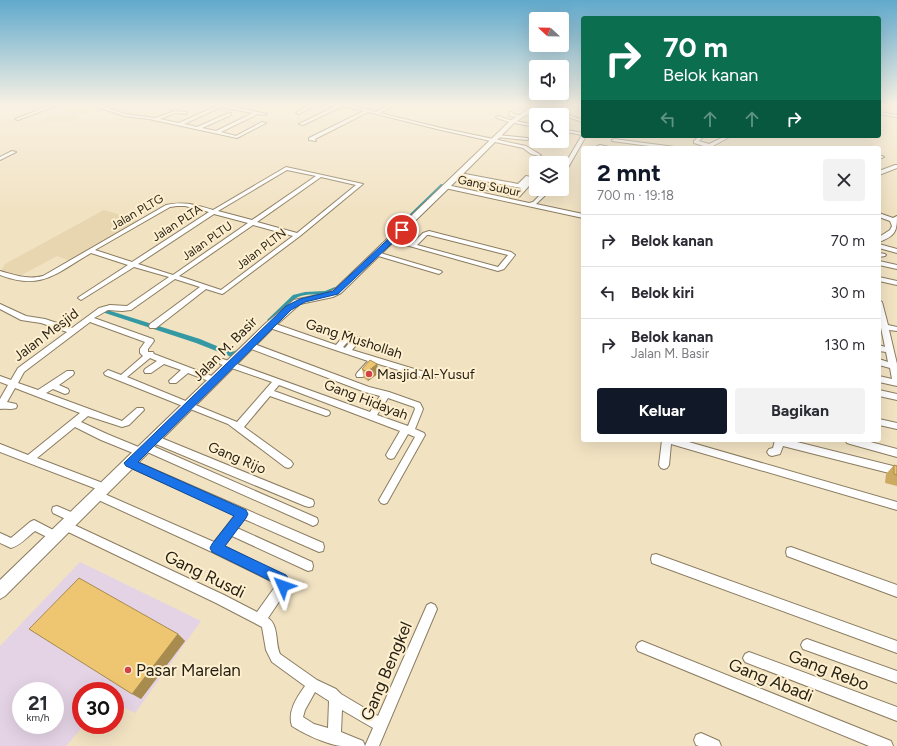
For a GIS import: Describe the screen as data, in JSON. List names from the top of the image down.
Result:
{
  "streets": {
    "main road": ["Jalan M. Basir"],
    "street": [
      "Gang Subur",
      "Jalan PLTG",
      "Jalan PLTA",
      "Jalan PLTU",
      "Jalan PLTN",
      "Jalan Mesjid",
      "Gang Mushollah",
      "Gang Hidayah",
      "Gang Rijo",
      "Gang Rusdi",
      "Gang Rebo",
      "Gang Bengkel",
      "Gang Abadi"
    ]
  },
  "crossings": [
    ["Gang Subur", "Jalan M. Basir"],
    ["Jalan PLTG", "Jalan PLTA"],
    ["Jalan PLTG", "Jalan PLTU"],
    ["Jalan PLTG", "Jalan PLTN"],
    ["Jalan PLTA", "Jalan PLTN"],
    ["Jalan PLTU", "Jalan PLTN"],
    ["Jalan PLTU", "Jalan Mesjid"],
    ["Gang Mushollah", "Jalan M. Basir"],
    ["Jalan M. Basir", "Gang Hidayah"],
    ["Jalan M. Basir", "Gang Rijo"],
    ["Jalan M. Basir", "Gang Rusdi"],
    ["Gang Rusdi", "Gang Bengkel"]
  ],
  "places": ["Masjid Al-Yusuf", "Pasar Marelan"],
  "north": "left",
  "page": {
    "turn": ["70 m", "Belok kanan"],
    "heading": ["2 mnt", "700 m · 19:18"],
    "list": [
      {
        "name": "Belok kanan",
        "value": "70 m"
      },
      {
        "name": "Belok kiri",
        "value": "30 m"
      },
      {
        "name": "Belok kanan",
        "note": "Jalan M. Basir",
        "value": "130 m"
      }
    ],
    "buttons": ["Keluar", "Bagikan"],
    "speed": "21 km/h",
    "limit": "30"
  }
}
